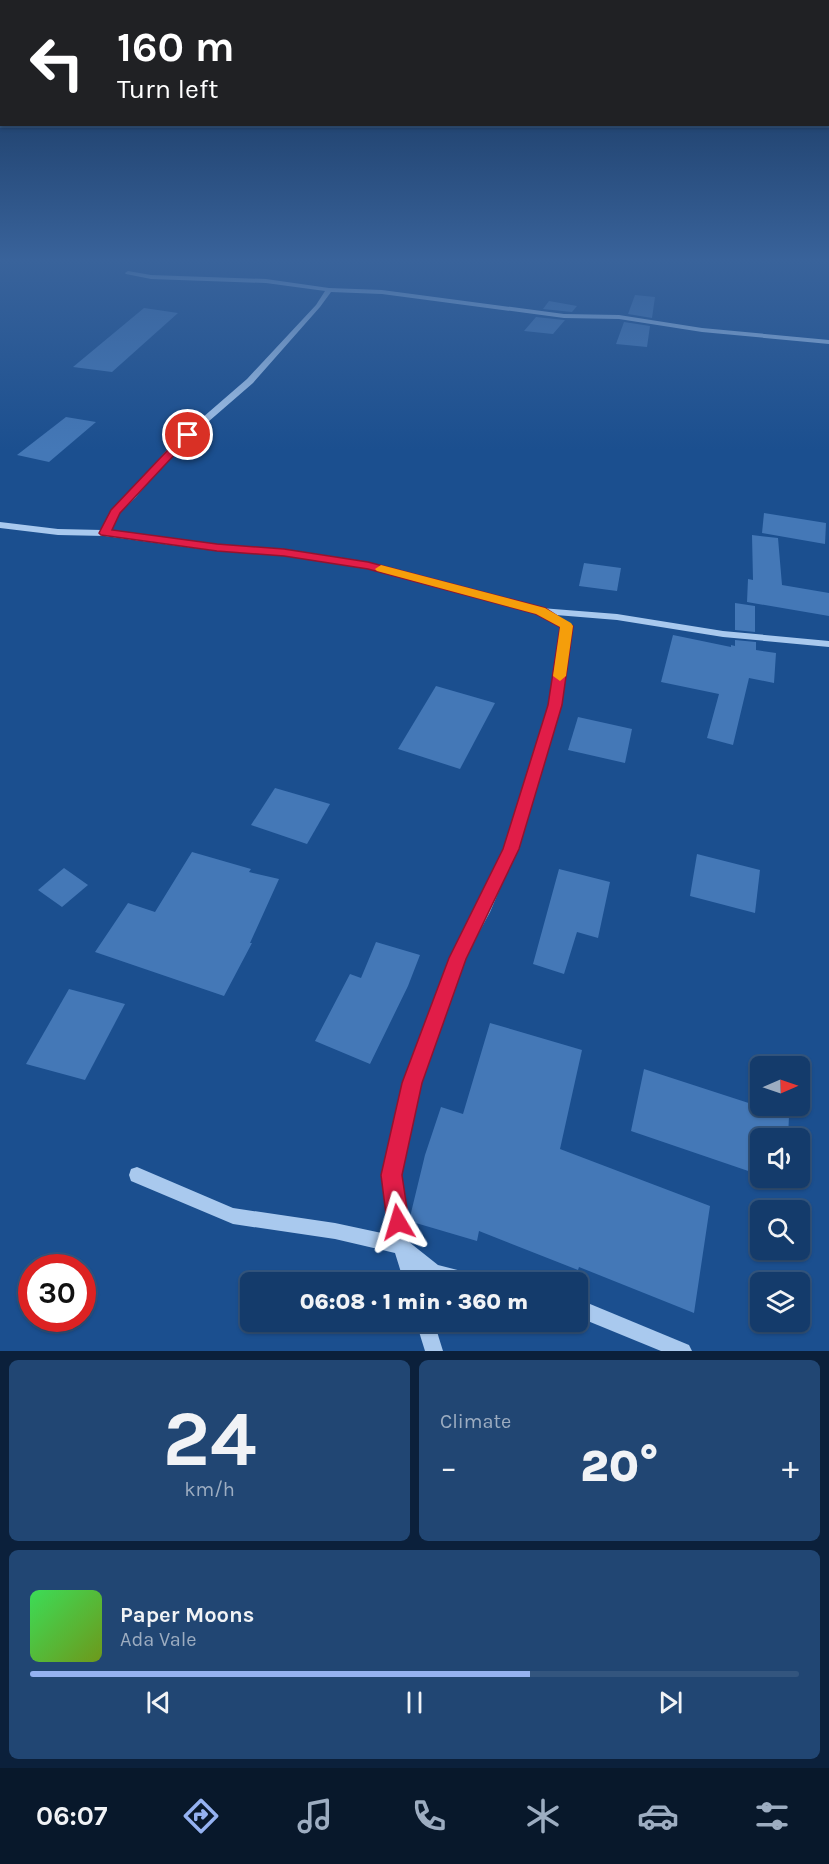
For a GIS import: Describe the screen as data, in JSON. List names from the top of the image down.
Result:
{
  "north": "right",
  "page": {
    "turn": ["160 m", "Turn left"],
    "limit": "30",
    "trip": "06:08 · 1 min · 360 m",
    "tile": [
      ["24", "km/h"],
      "Climate"
    ],
    "heat": ["−", "20°", "+"],
    "song": ["Paper Moons", "Ada Vale"],
    "tabs": "06:07"
  }
}
